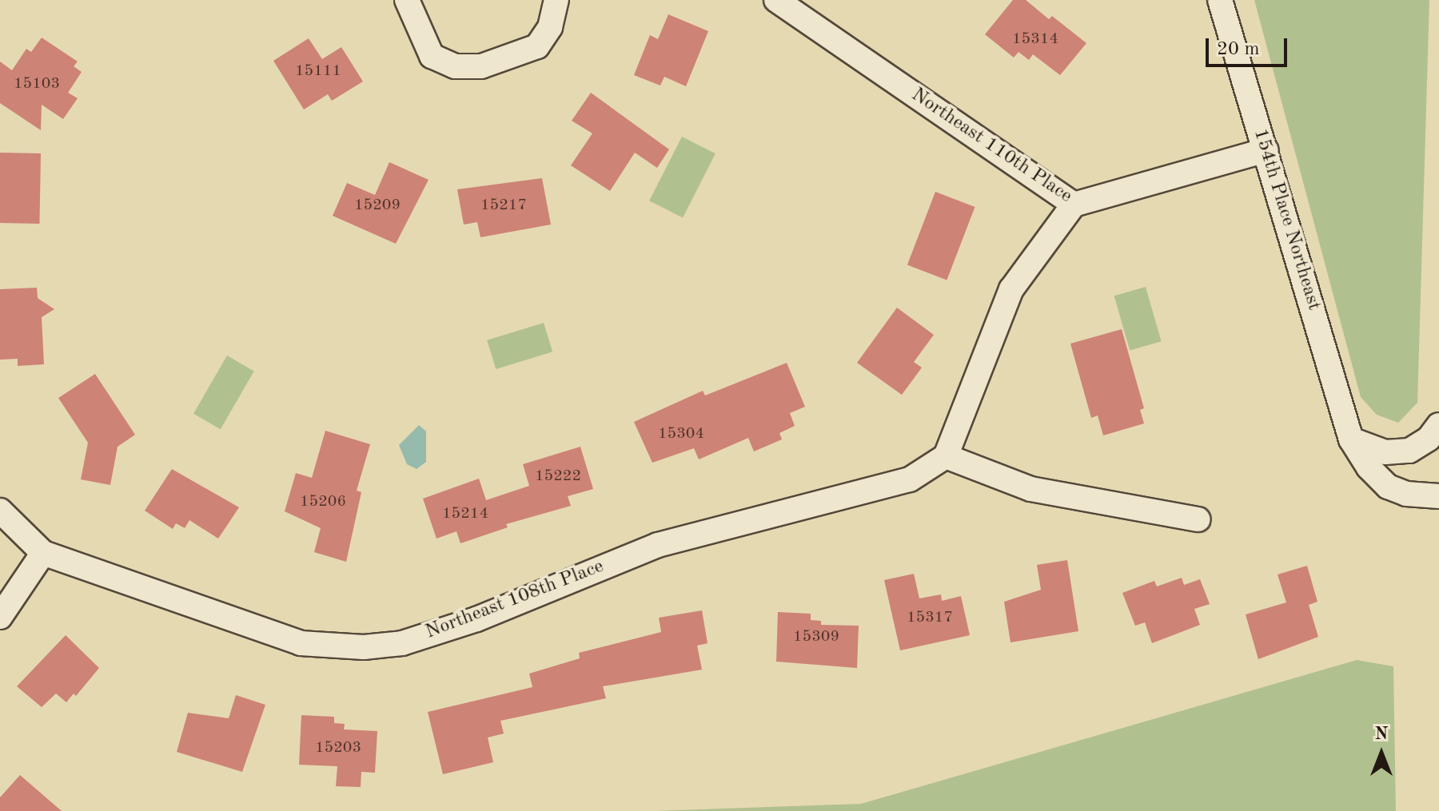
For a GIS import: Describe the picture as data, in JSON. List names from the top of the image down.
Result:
{
  "streets": {
    "street": ["Northeast 110th Place", "154th Place Northeast", "Northeast 108th Place"]
  },
  "crossings": [
    ["Northeast 110th Place", "154th Place Northeast"]
  ],
  "house_numbers": [
    "15314",
    "15111",
    "15103",
    "15209",
    "15217",
    "15304",
    "15222",
    "15206",
    "15214",
    "15317",
    "15309",
    "15203"
  ],
  "scale_bar": "20 m",
  "north": "top"
}
